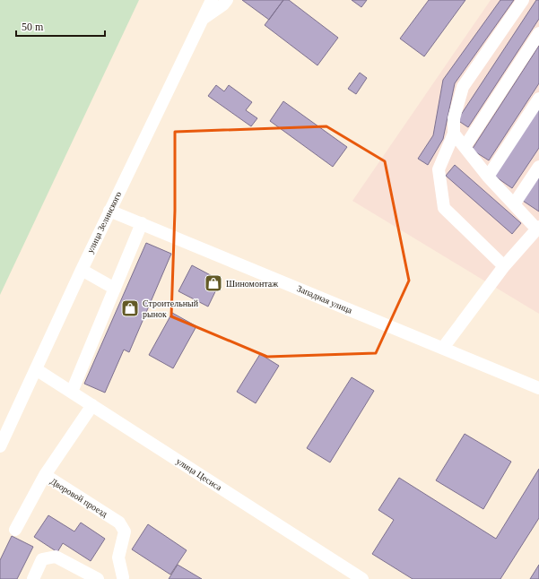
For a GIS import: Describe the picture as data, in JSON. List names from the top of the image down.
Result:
{
  "streets": {
    "street": [
      "улица Зелинского",
      "Западная улица",
      "улица Цесиса",
      "Дворовой проезд"
    ]
  },
  "crossings": [
    ["улица Зелинского", "Западная улица"],
    ["улица Зелинского", "улица Цесиса"],
    ["улица Цесиса", "Дворовой проезд"]
  ],
  "places": {
    "shop": ["Шиномонтаж", "Строительный рынок"]
  },
  "scale_bar": "50 m"
}
